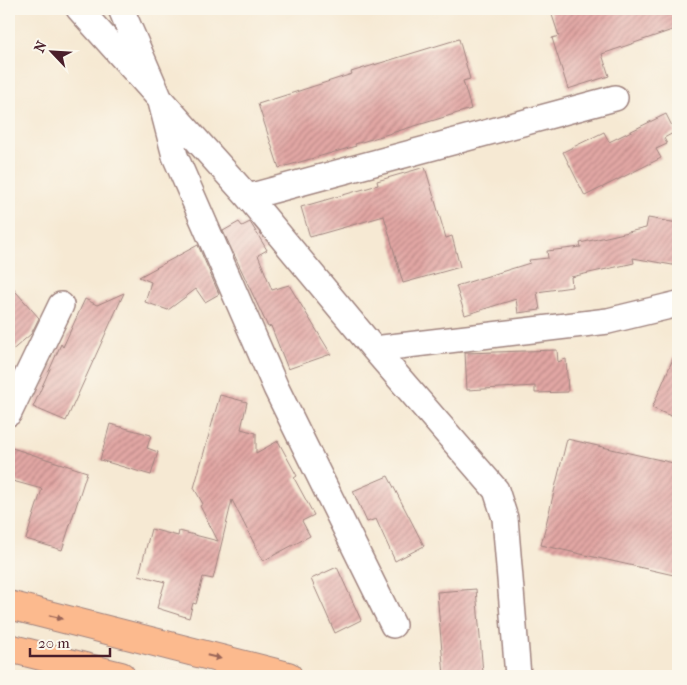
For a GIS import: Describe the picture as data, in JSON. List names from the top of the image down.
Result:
{
  "scale_bar": "20 m",
  "north": "top left"
}
